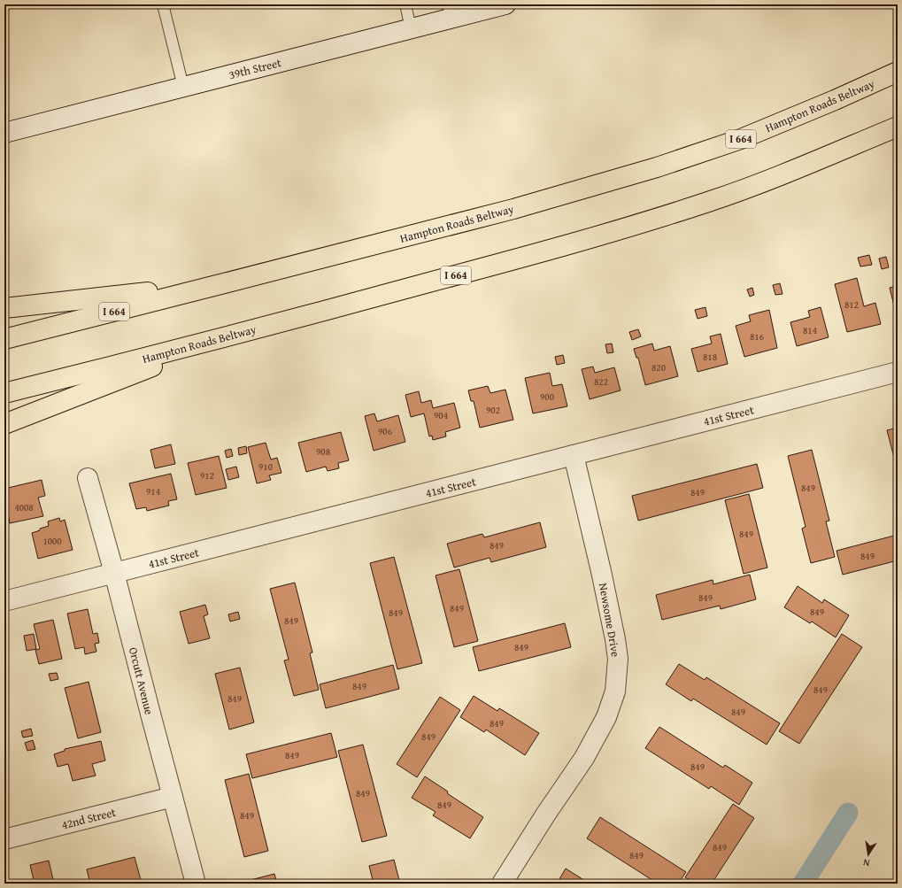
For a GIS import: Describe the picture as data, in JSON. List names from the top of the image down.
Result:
{
  "streets": {
    "highway": ["Hampton Roads Beltway", "I 664"],
    "street": [
      "39th Street",
      "41st Street",
      "Newsome Drive",
      "Orcutt Avenue",
      "42nd Street"
    ]
  },
  "crossings": [
    ["41st Street", "Newsome Drive"],
    ["41st Street", "Orcutt Avenue"],
    ["Orcutt Avenue", "42nd Street"]
  ],
  "house_numbers": [
    "812",
    "814",
    "816",
    "818",
    "820",
    "822",
    "900",
    "902",
    "904",
    "906",
    "908",
    "910",
    "912",
    "849",
    "914",
    "849",
    "4008",
    "849",
    "1000",
    "849",
    "849",
    "849",
    "849",
    "849",
    "849",
    "849",
    "849",
    "849",
    "849",
    "849",
    "849",
    "849",
    "849",
    "849",
    "849",
    "849",
    "849",
    "849",
    "849",
    "849"
  ],
  "north": "bottom"
}
